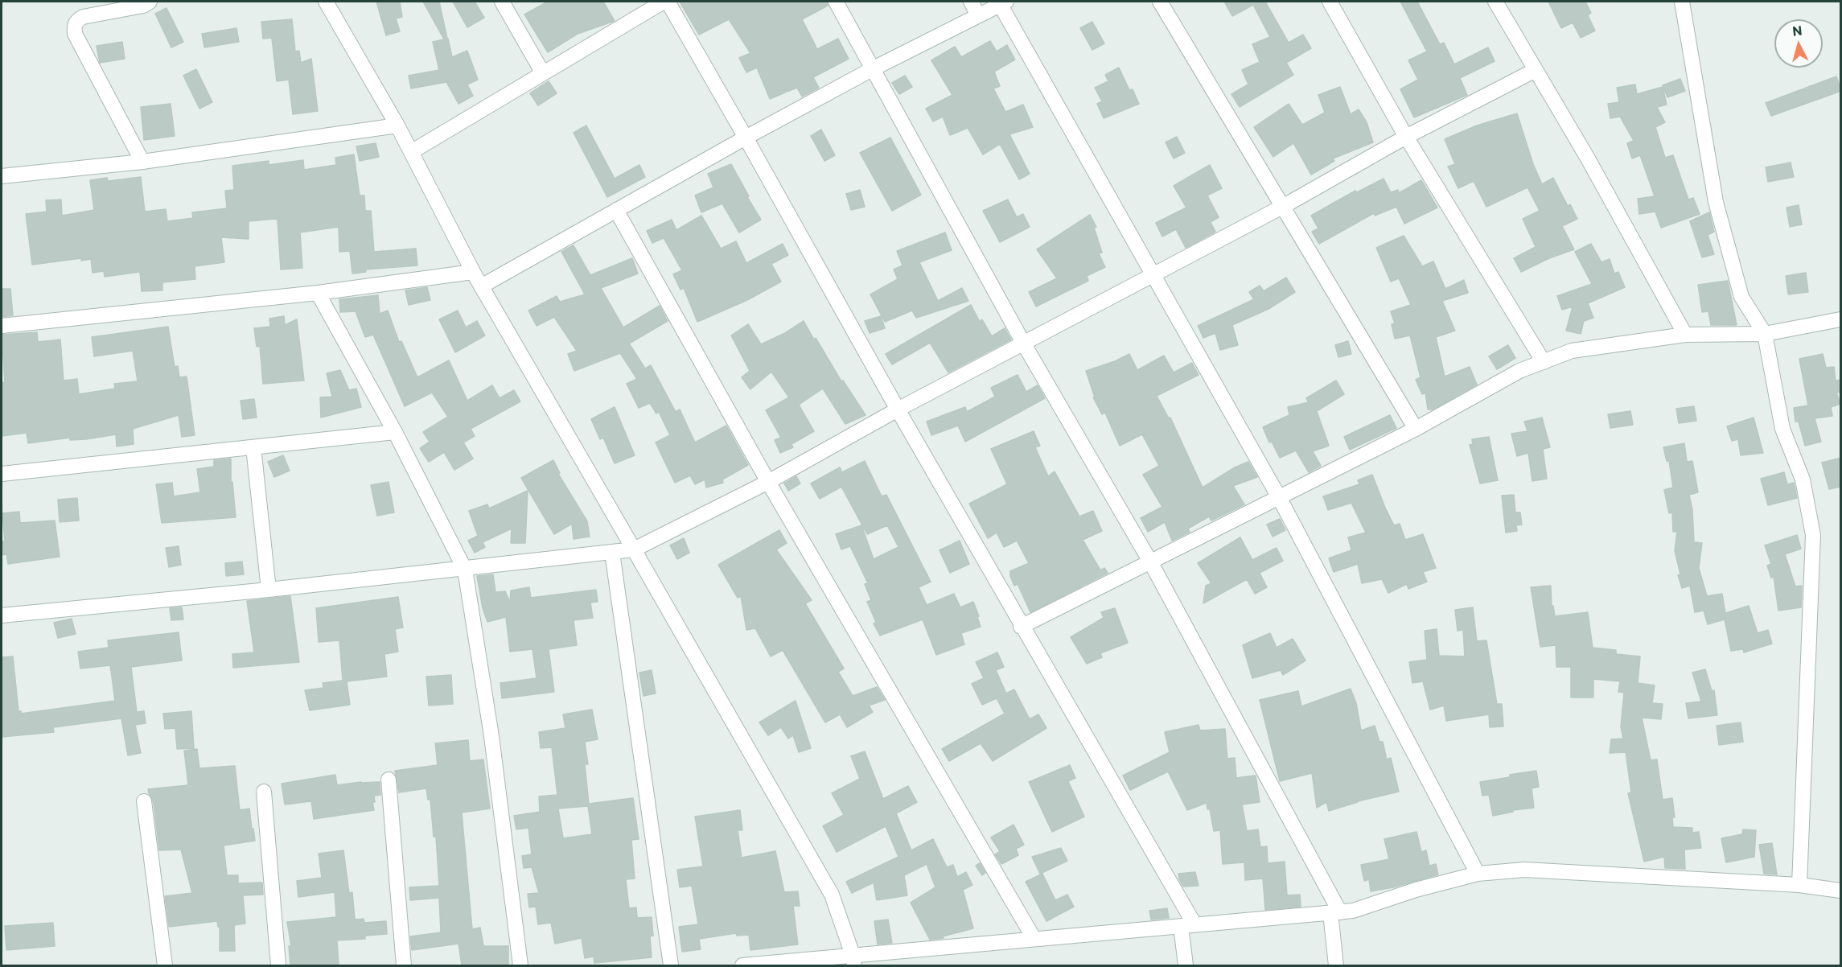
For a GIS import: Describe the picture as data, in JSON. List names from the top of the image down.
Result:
{
  "north": "top"
}
